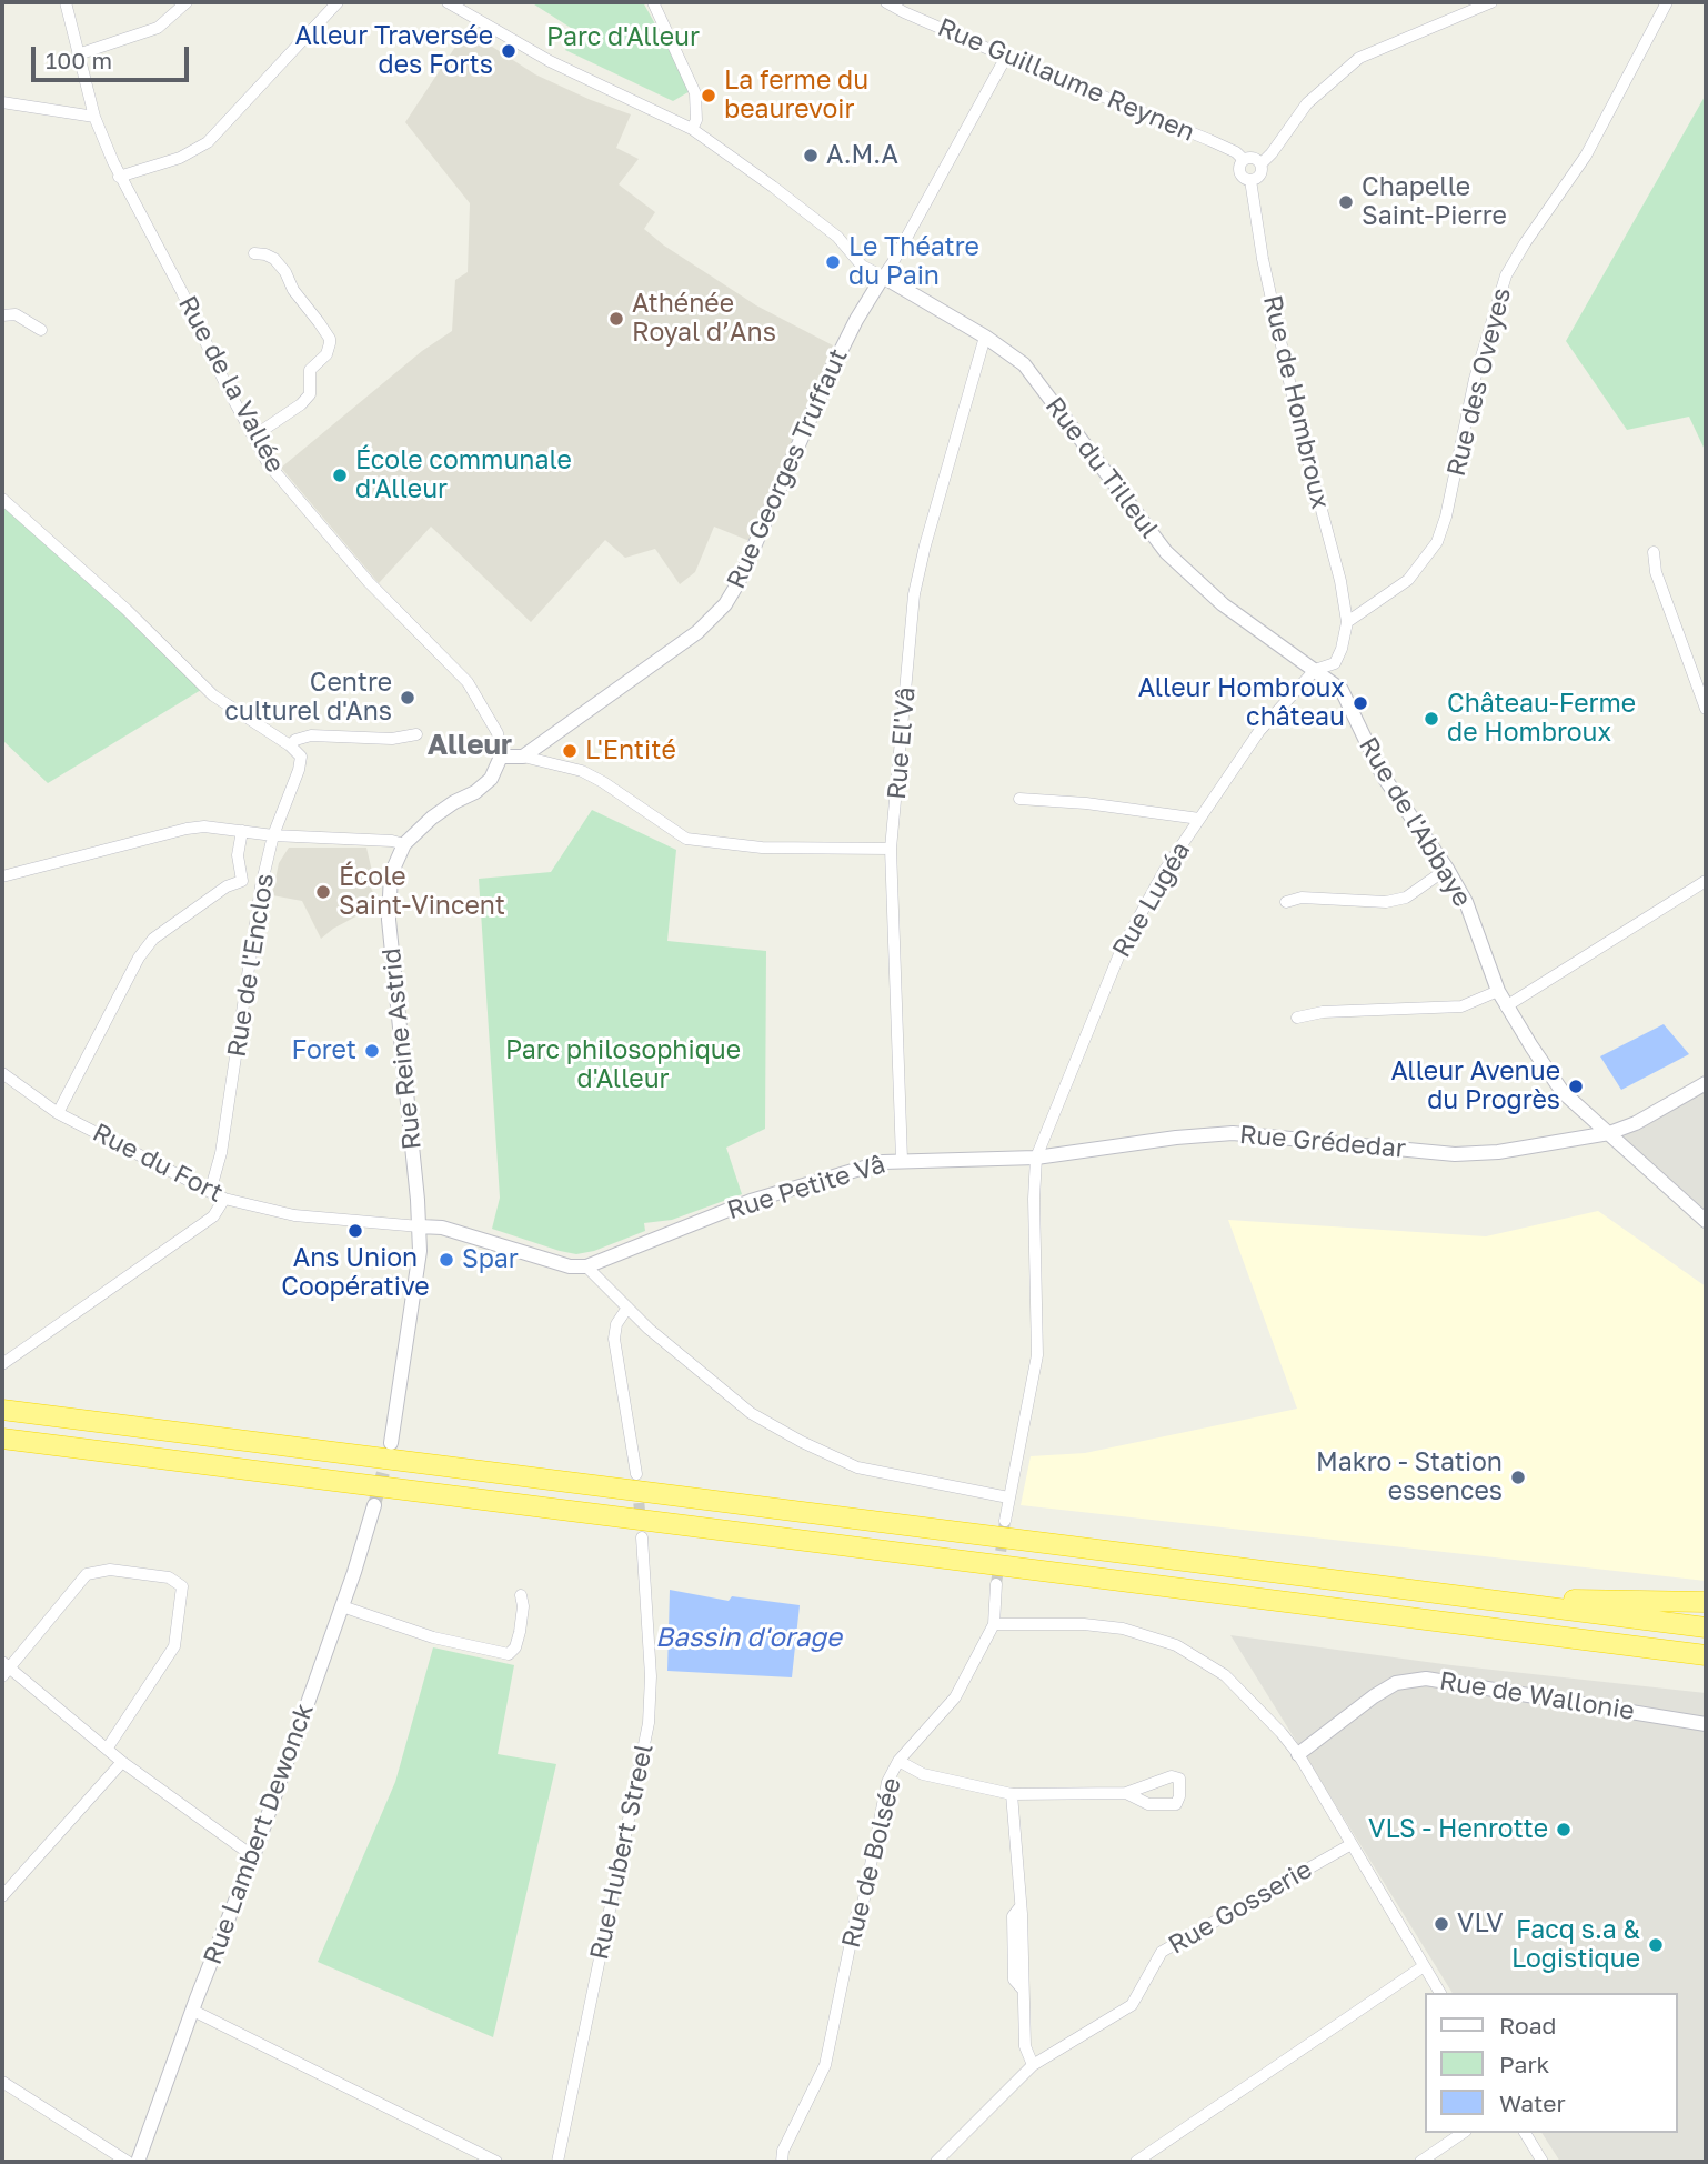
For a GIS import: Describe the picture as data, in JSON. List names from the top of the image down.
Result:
{
  "streets": {
    "street": [
      "Rue Guillaume Reynen",
      "Rue des Oveyes",
      "Rue de la Vallée",
      "Rue de Hombroux",
      "Rue du Tilleul",
      "Rue Georges Truffaut",
      "Rue El'Vâ",
      "Rue de l'Abbaye",
      "Rue Lugéa",
      "Rue de l'Enclos",
      "Rue Reine Astrid",
      "Rue Grédedar",
      "Rue du Fort",
      "Rue Petite Vâ",
      "Rue de Wallonie",
      "Rue Lambert Dewonck",
      "Rue Hubert Streel",
      "Rue de Bolsée",
      "Rue Gosserie"
    ]
  },
  "crossings": [
    ["Rue Guillaume Reynen", "Rue de Hombroux"],
    ["Rue des Oveyes", "Rue de Hombroux"],
    ["Rue des Oveyes", "Rue Lugéa"],
    ["Rue de la Vallée", "Rue Reine Astrid"],
    ["Rue de Hombroux", "Rue Lugéa"],
    ["Rue du Tilleul", "Rue Georges Truffaut"],
    ["Rue du Tilleul", "Rue El'Vâ"],
    ["Rue du Tilleul", "Rue de l'Abbaye"],
    ["Rue du Tilleul", "Rue Lugéa"],
    ["Rue El'Vâ", "Rue Petite Vâ"],
    ["Rue de l'Abbaye", "Rue Lugéa"],
    ["Rue de l'Abbaye", "Rue Grédedar"],
    ["Rue Lugéa", "Rue Grédedar"],
    ["Rue Lugéa", "Rue Petite Vâ"],
    ["Rue de l'Enclos", "Rue du Fort"],
    ["Rue Reine Astrid", "Rue du Fort"],
    ["Rue Grédedar", "Rue Petite Vâ"]
  ],
  "districts": ["Alleur"],
  "water": ["Bassin d'orage"],
  "parks": ["Parc d'Alleur", "Parc philosophique d'Alleur"],
  "places": [
    "Alleur Traversée des Forts",
    "La ferme du beaurevoir",
    "A.M.A",
    "Chapelle Saint-Pierre",
    "Le Théatre du Pain",
    "Athénée Royal d’Ans",
    "École communale d'Alleur",
    "Centre culturel d'Ans",
    "Alleur Hombroux château",
    "Château-Ferme de Hombroux",
    "L'Entité",
    "École Saint-Vincent",
    "Foret",
    "Alleur Avenue du Progrès",
    "Ans Union Coopérative",
    "Spar",
    "Makro - Station essences",
    "VLS - Henrotte",
    "VLV",
    "Facq s.a & Logistique"
  ],
  "legend": ["Road", "Park", "Water"],
  "scale_bar": "100 m"
}
